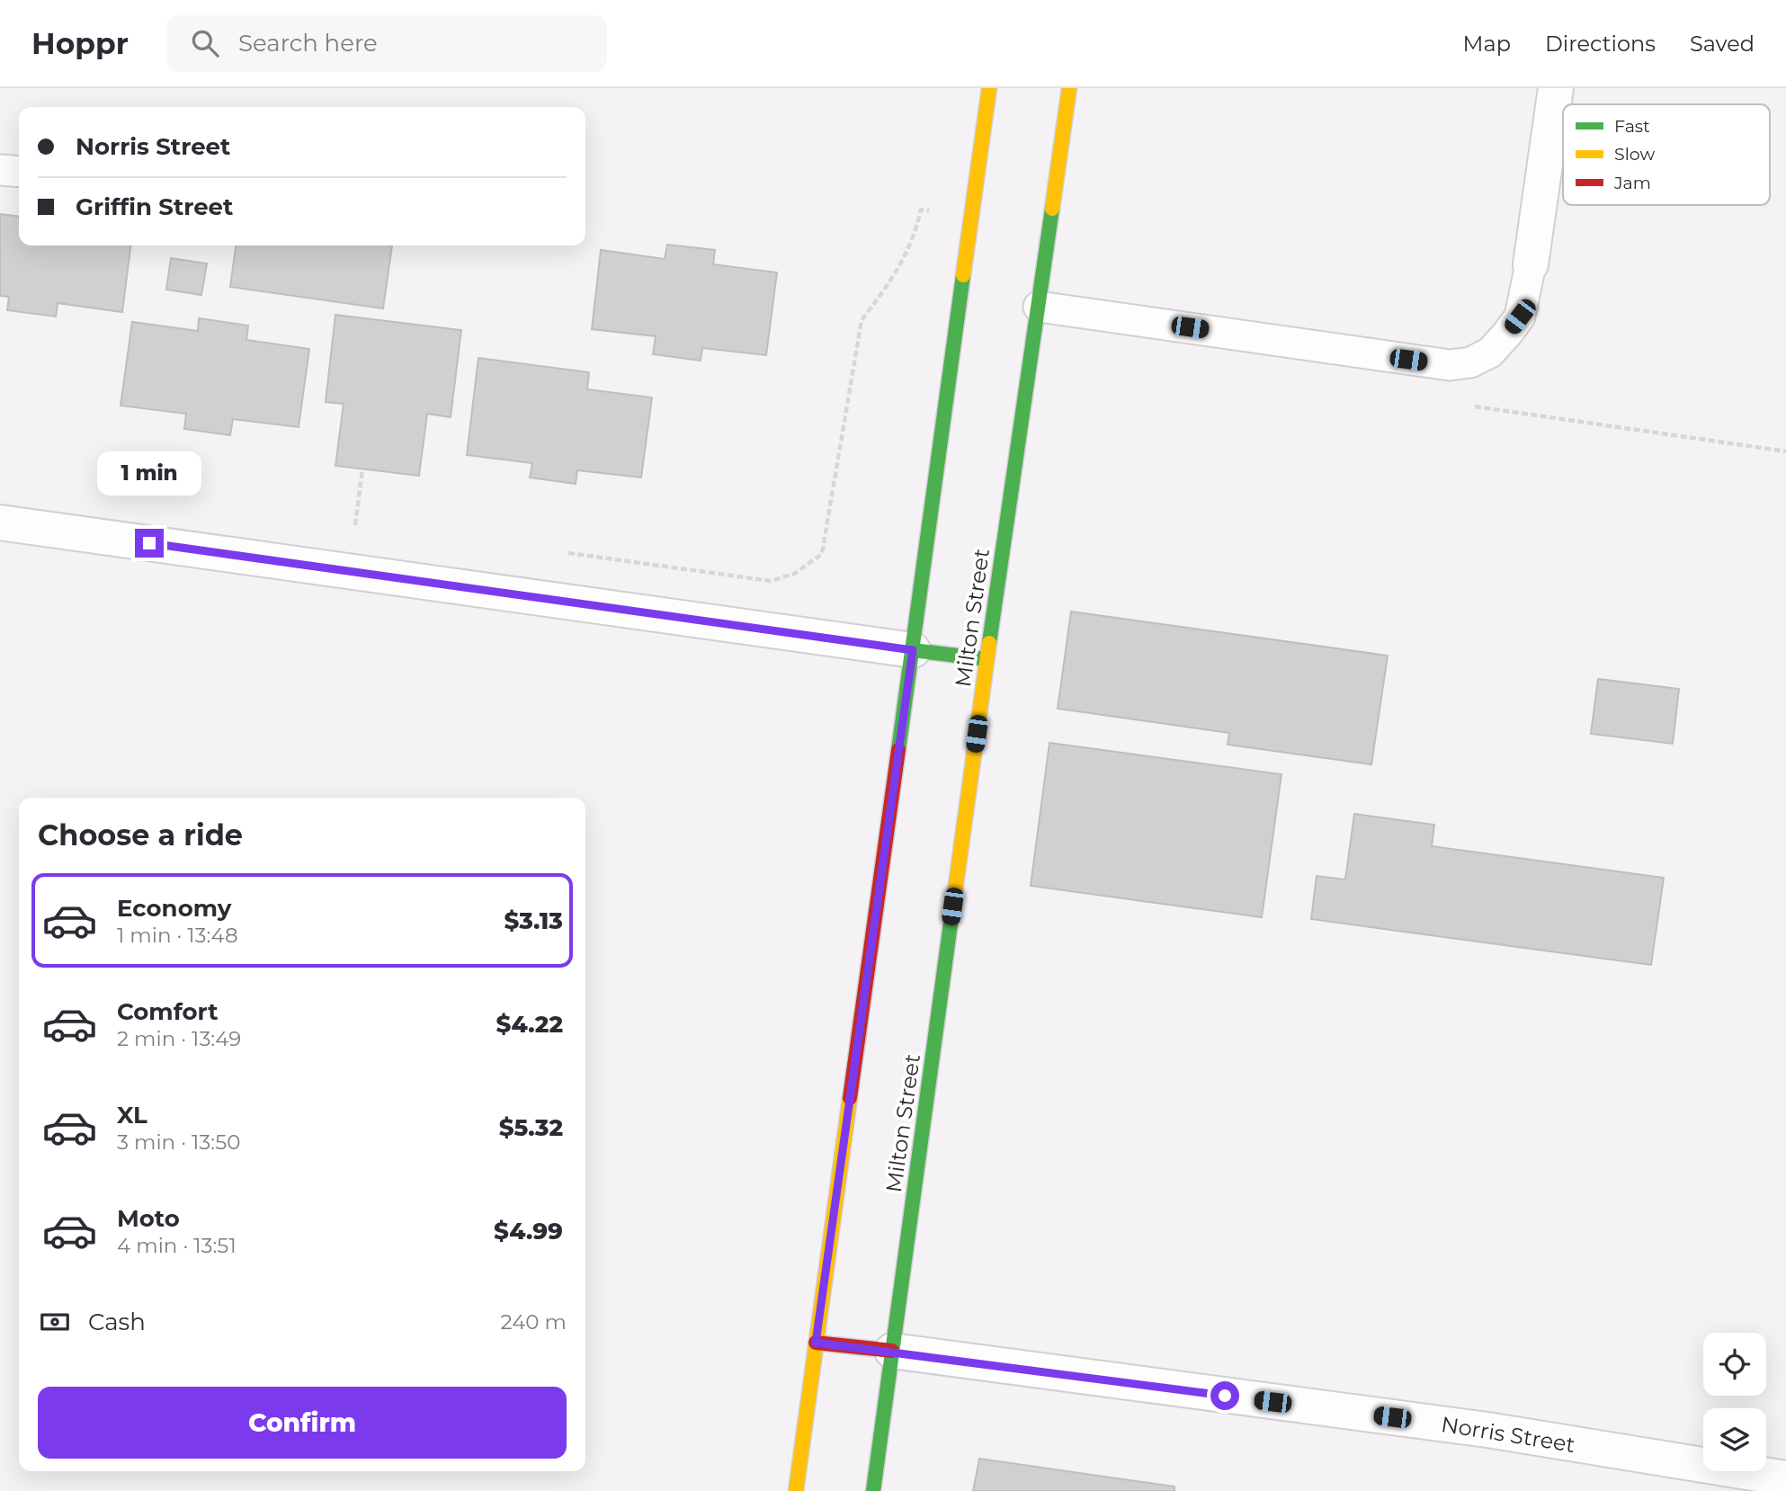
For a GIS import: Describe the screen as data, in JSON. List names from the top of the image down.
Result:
{
  "streets": {
    "street": ["Milton Street", "Norris Street"]
  },
  "crossings": [
    ["Milton Street", "Norris Street"]
  ],
  "legend": ["Fast", "Slow", "Jam"],
  "page": {
    "header": "Hoppr",
    "search": "Search here",
    "nav": ["Map", "Directions", "Saved"],
    "banner": ["Norris Street", "Griffin Street"],
    "bubble": "1 min",
    "heading": "Choose a ride",
    "list": [
      {
        "name": "Economy",
        "note": "1 min · 13:48",
        "value": "$3.13"
      },
      {
        "name": "Comfort",
        "note": "2 min · 13:49",
        "value": "$4.22"
      },
      {
        "name": "XL",
        "note": "3 min · 13:50",
        "value": "$5.32"
      },
      {
        "name": "Moto",
        "note": "4 min · 13:51",
        "value": "$4.99"
      }
    ],
    "pay": ["Cash", "240 m"],
    "buttons": "Confirm"
  }
}
